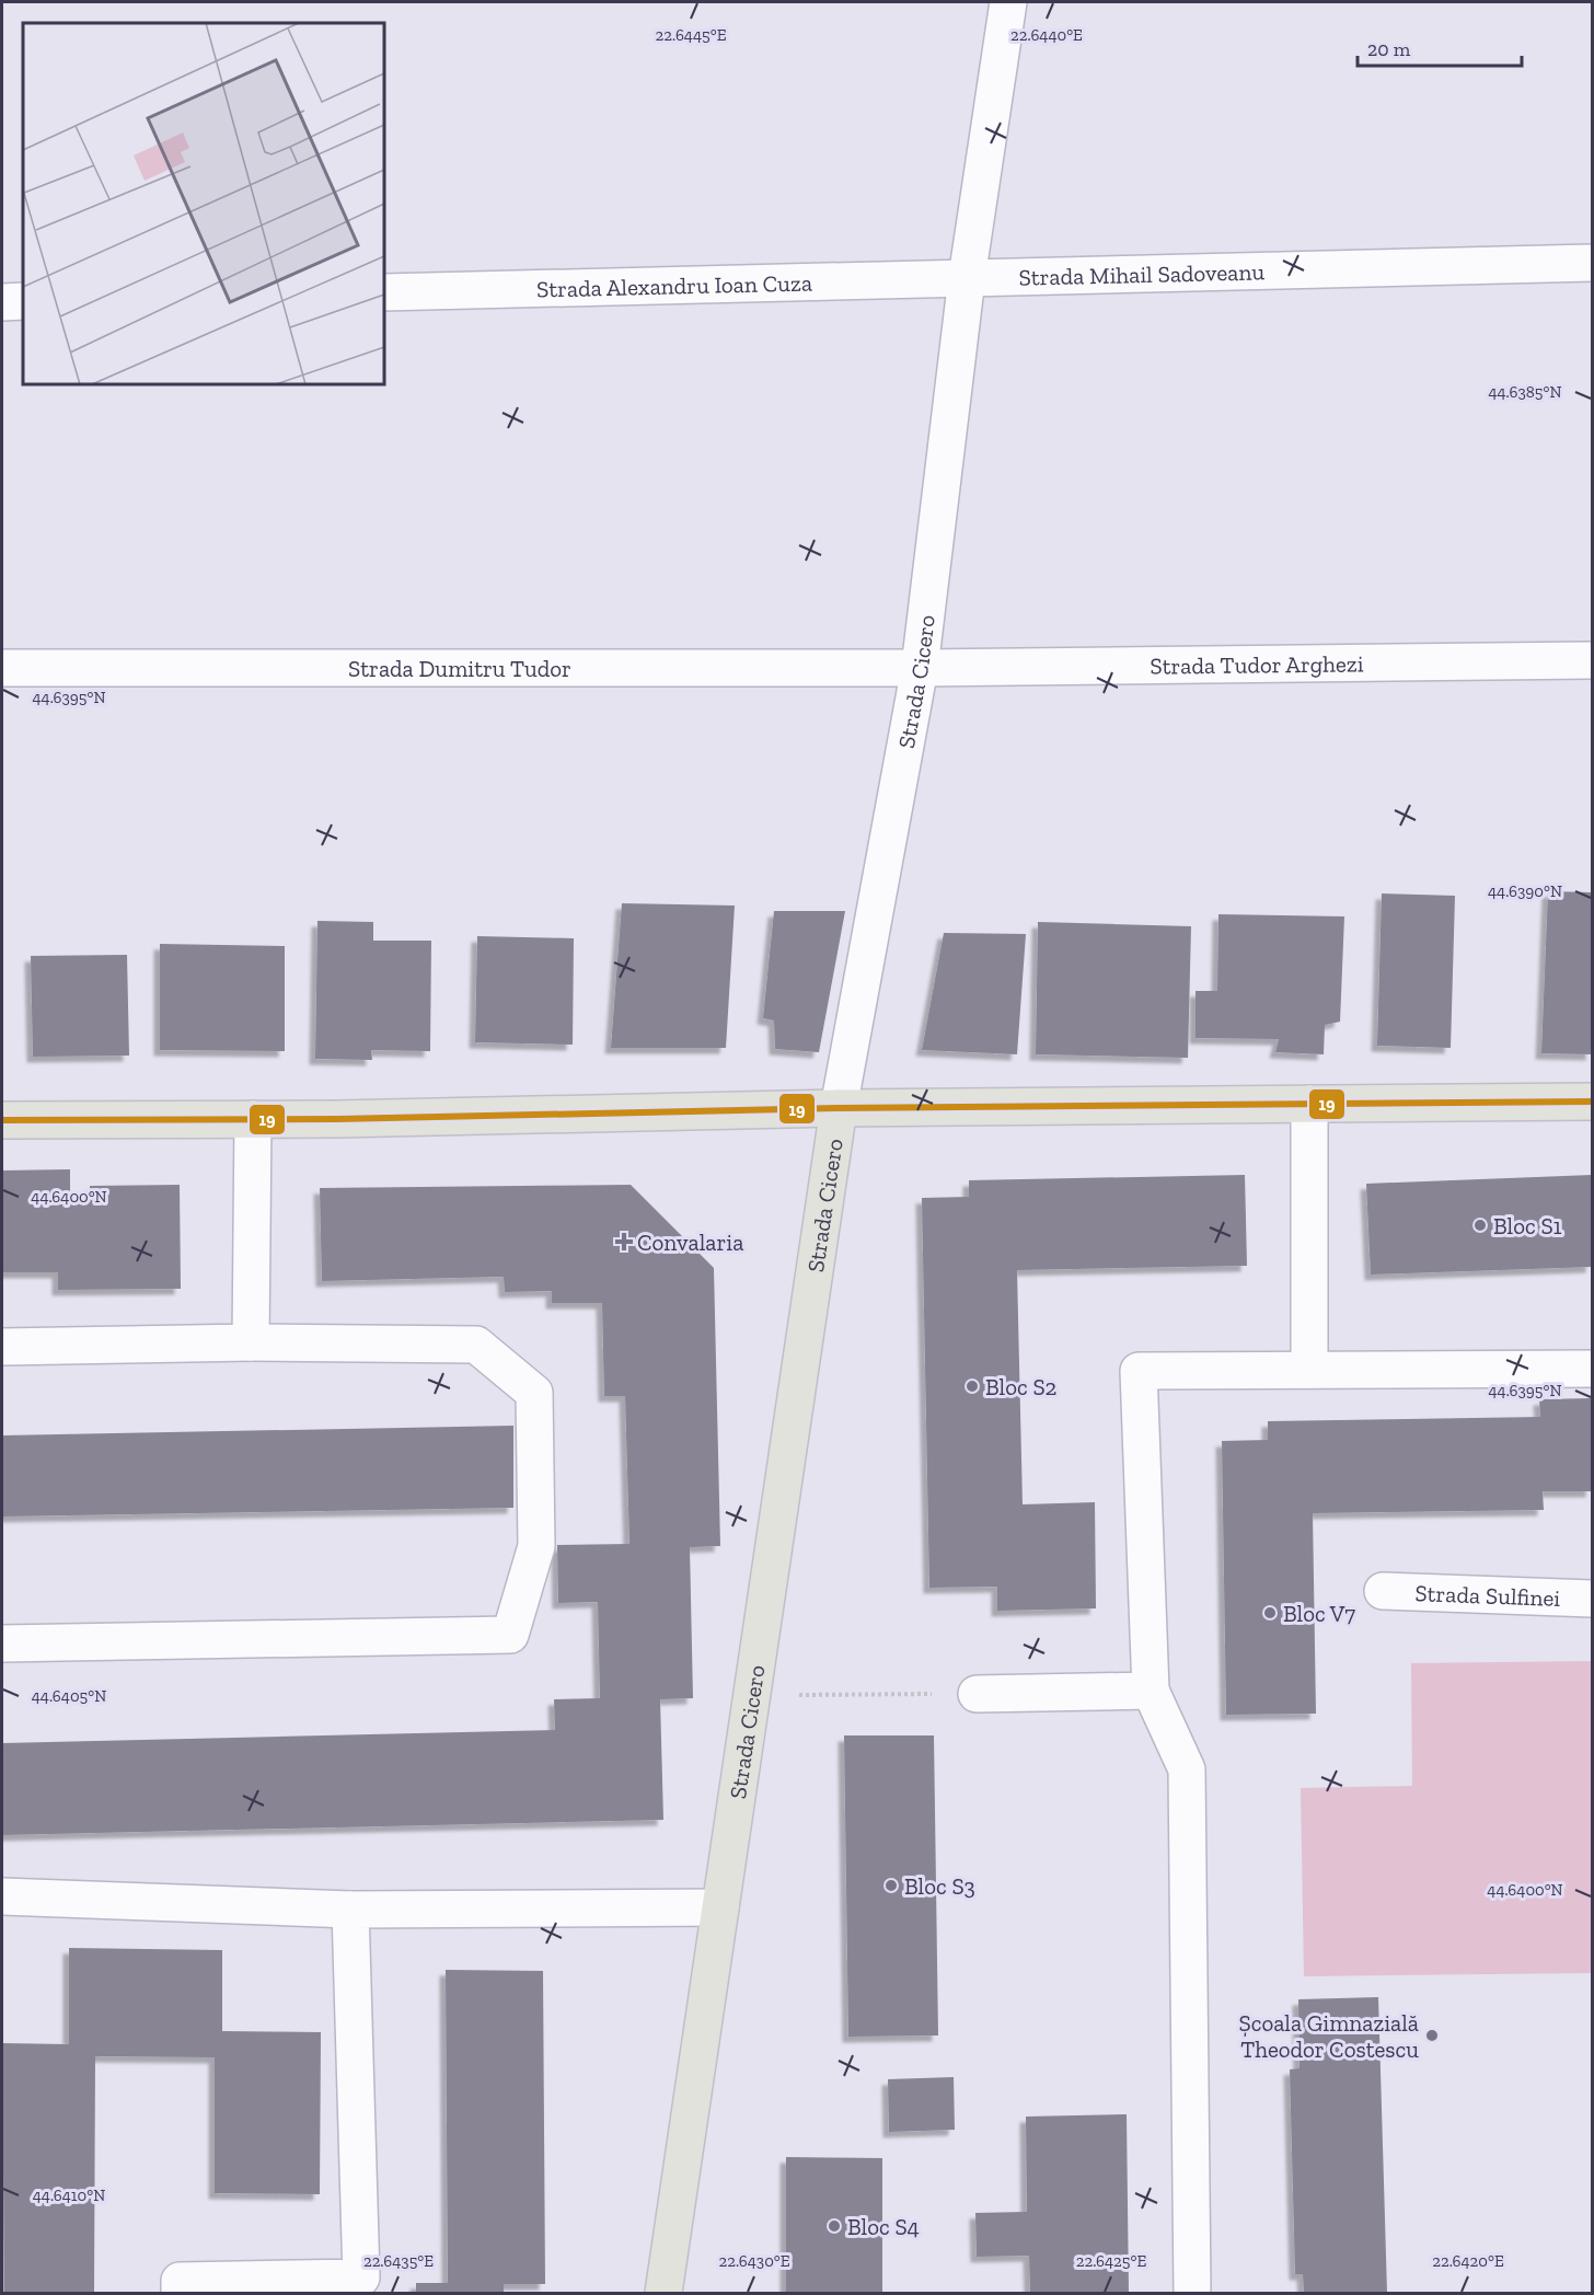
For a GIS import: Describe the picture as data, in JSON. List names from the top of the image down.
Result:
{
  "streets": {
    "main road": ["Strada Cicero"],
    "street": [
      "Strada Mihail Sadoveanu",
      "Strada Alexandru Ioan Cuza",
      "Strada Tudor Arghezi",
      "Strada Dumitru Tudor",
      "Strada Sulfinei"
    ]
  },
  "crossings": [
    ["Strada Mihail Sadoveanu", "Strada Alexandru Ioan Cuza"],
    ["Strada Mihail Sadoveanu", "Strada Cicero"],
    ["Strada Alexandru Ioan Cuza", "Strada Cicero"],
    ["Strada Tudor Arghezi", "Strada Dumitru Tudor"],
    ["Strada Tudor Arghezi", "Strada Cicero"],
    ["Strada Dumitru Tudor", "Strada Cicero"]
  ],
  "places": {
    "other": [
      "Bloc S1",
      "Bloc S2",
      "Bloc V7",
      "Bloc S3",
      "Școala Gimnazială Theodor Costescu",
      "Bloc S4"
    ],
    "health": ["Convalaria"]
  },
  "lines": ["transit line 19"],
  "scale_bar": "20 m",
  "coordinates": [
    "22.6445°E",
    "22.6440°E",
    "44.6385°N",
    "44.6395°N",
    "44.6390°N",
    "44.6400°N",
    "44.6405°N",
    "44.6410°N",
    "22.6435°E",
    "22.6430°E",
    "22.6425°E",
    "22.6420°E"
  ]
}
